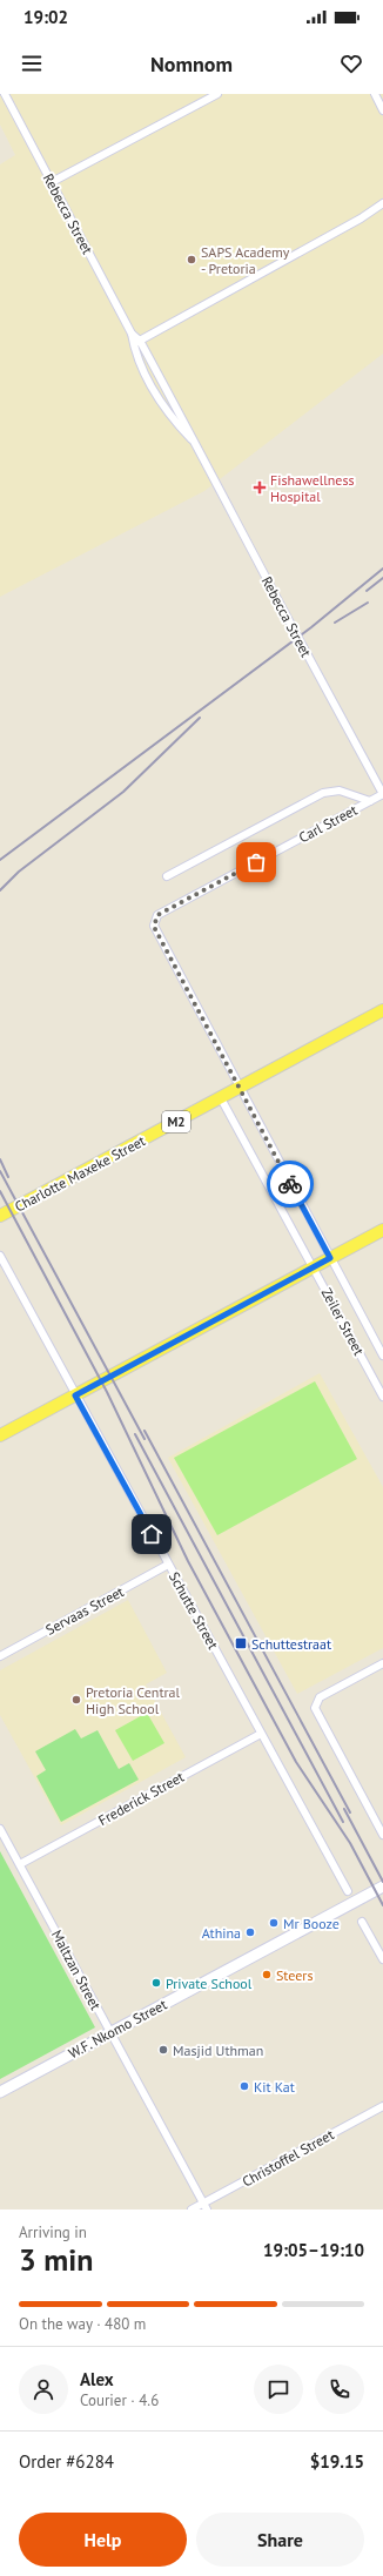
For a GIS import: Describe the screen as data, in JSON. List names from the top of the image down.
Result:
{
  "streets": {
    "main road": ["M2", "Charlotte Maxeke Street", "W.F. Nkomo Street"],
    "street": [
      "Rebecca Street",
      "Carl Street",
      "Zeiler Street",
      "Servaas Street",
      "Schutte Street",
      "Frederick Street",
      "Maltzan Street",
      "Christoffel Street"
    ]
  },
  "crossings": [
    ["Rebecca Street", "Carl Street"],
    ["Carl Street", "Zeiler Street"],
    ["Charlotte Maxeke Street", "Zeiler Street"],
    ["Servaas Street", "Schutte Street"],
    ["Schutte Street", "Frederick Street"],
    ["Frederick Street", "Maltzan Street"],
    ["Maltzan Street", "W.F. Nkomo Street"],
    ["Maltzan Street", "Christoffel Street"]
  ],
  "places": {
    "other": [
      "SAPS Academy - Pretoria",
      "Pretoria Central High School",
      "Mr Booze",
      "Athina",
      "Steers",
      "Private School",
      "Masjid Uthman",
      "Kit Kat"
    ],
    "health": ["Fishawellness Hospital"],
    "transit": ["Schuttestraat"]
  },
  "page": {
    "status": "19:02",
    "header": "Nomnom",
    "heading": ["3 min", "Arriving in", "19:05–19:10"],
    "panel": [
      "Alex",
      "Courier · 4.6",
      "Order #6284",
      "$19.15"
    ],
    "bar": "On the way · 480 m",
    "buttons": ["Help", "Share"]
  }
}
